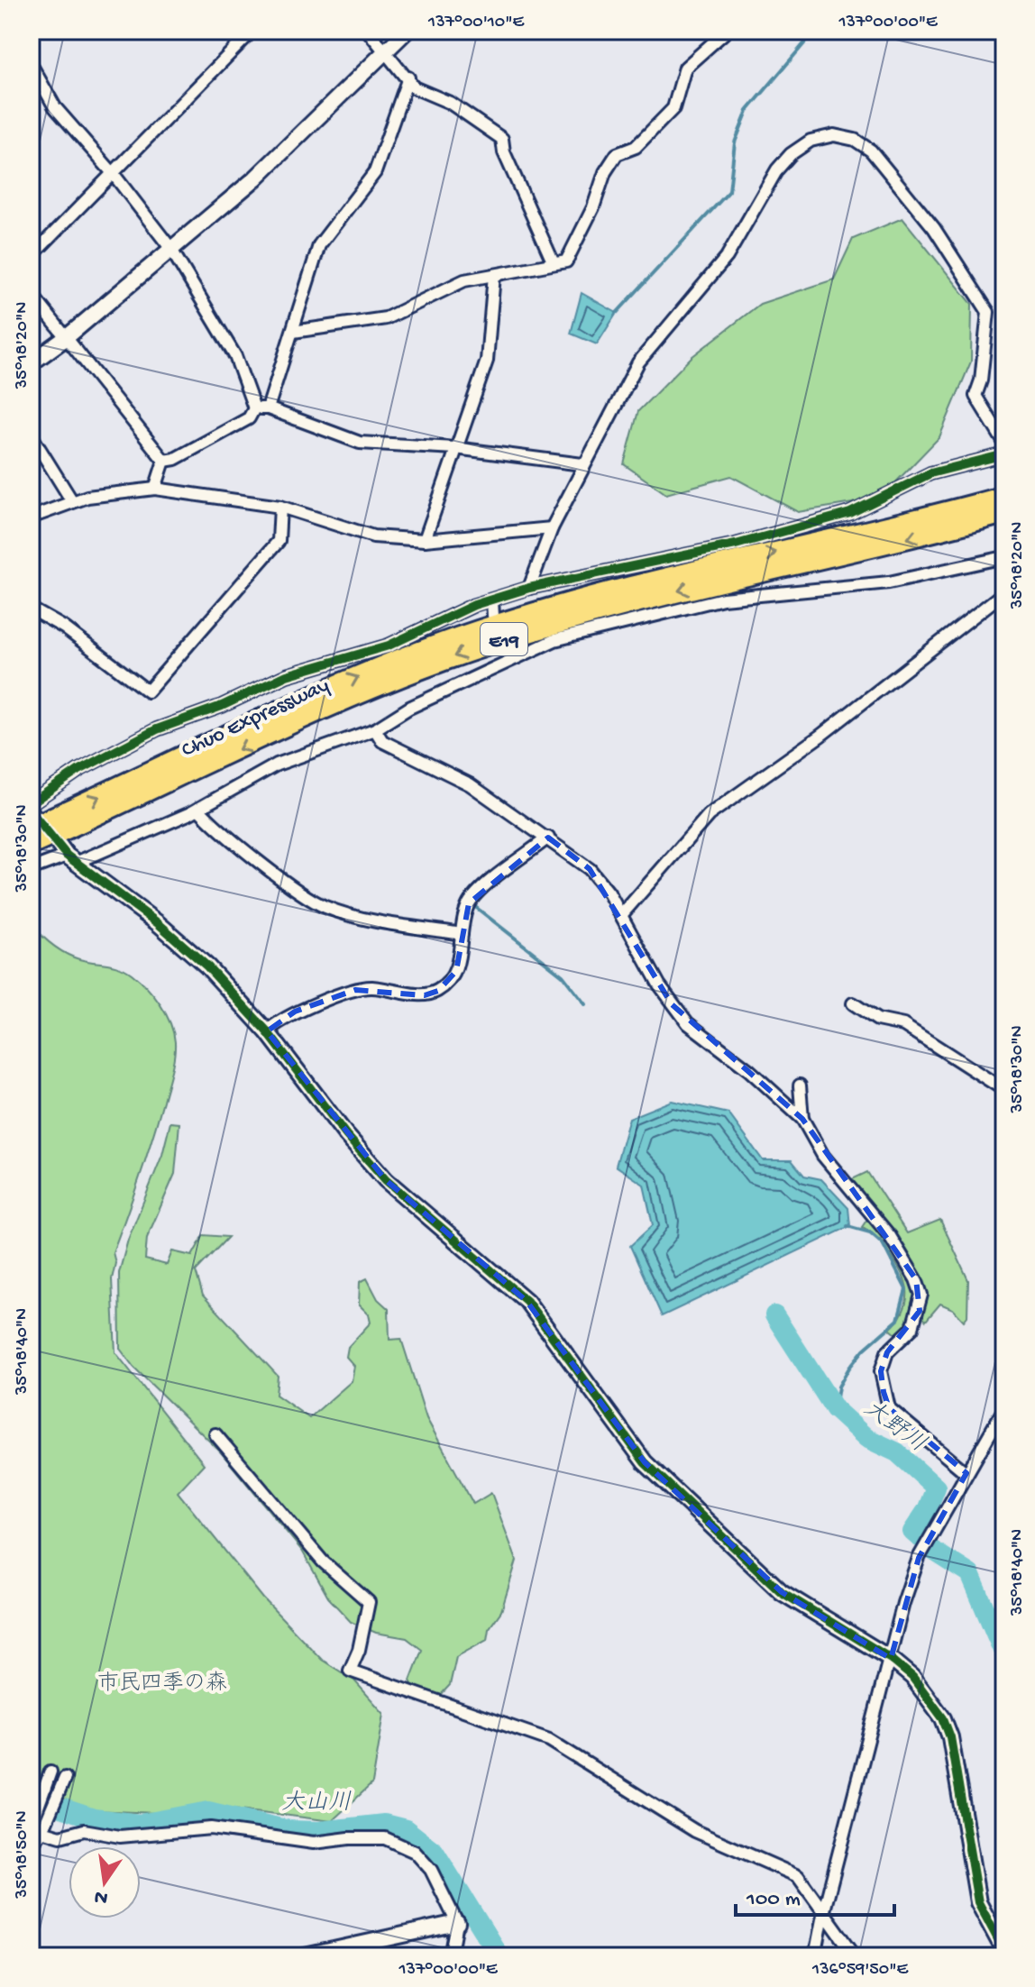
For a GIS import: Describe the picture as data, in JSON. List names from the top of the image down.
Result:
{
  "streets": {
    "highway": ["E19", "Chuo Expressway"]
  },
  "water": ["大野川", "大山川"],
  "parks": ["市民四季の森"],
  "scale_bar": "100 m",
  "north": "bottom",
  "coordinates": [
    "137°00'10\"E",
    "137°00'00\"E",
    "35°18'20\"N",
    "35°18'30\"N",
    "35°18'40\"N",
    "35°18'50\"N",
    "136°59'50\"E"
  ]
}
